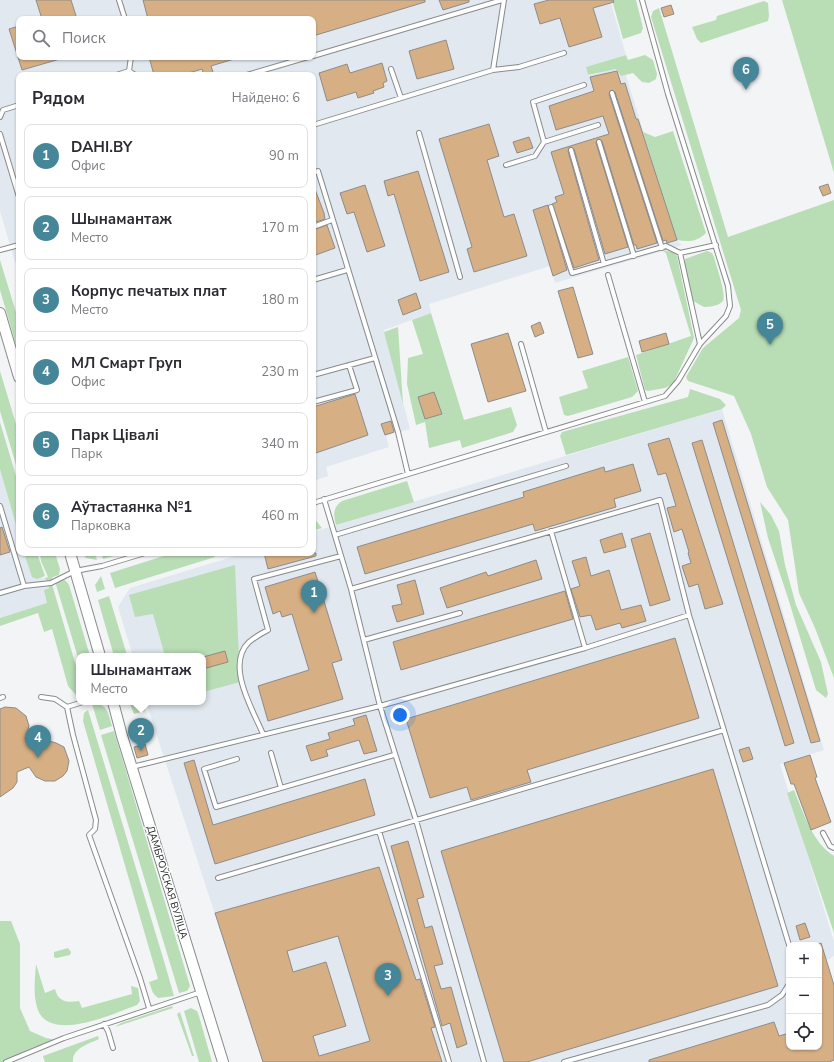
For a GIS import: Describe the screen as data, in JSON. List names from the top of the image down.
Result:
{
  "streets": {
    "street": ["ДАМБРОЎСКАЯ ВУЛІЦА"]
  },
  "page": {
    "search": "Поиск",
    "pins": [
      "6",
      "5",
      "1",
      "2",
      "4",
      "3"
    ],
    "heading": ["Рядом", "Найдено: 6"],
    "list": [
      {
        "mark": "1",
        "name": "DAHI.BY",
        "note": "Офис",
        "value": "90 m"
      },
      {
        "mark": "2",
        "name": "Шынамантаж",
        "note": "Место",
        "value": "170 m"
      },
      {
        "mark": "3",
        "name": "Корпус печатых плат",
        "note": "Место",
        "value": "180 m"
      },
      {
        "mark": "4",
        "name": "МЛ Смарт Груп",
        "note": "Офис",
        "value": "230 m"
      },
      {
        "mark": "5",
        "name": "Парк Цівалі",
        "note": "Парк",
        "value": "340 m"
      },
      {
        "mark": "6",
        "name": "Аўтастаянка №1",
        "note": "Парковка",
        "value": "460 m"
      }
    ],
    "popup": ["Шынамантаж", "Место"],
    "map_buttons": ["+", "−"]
  }
}
